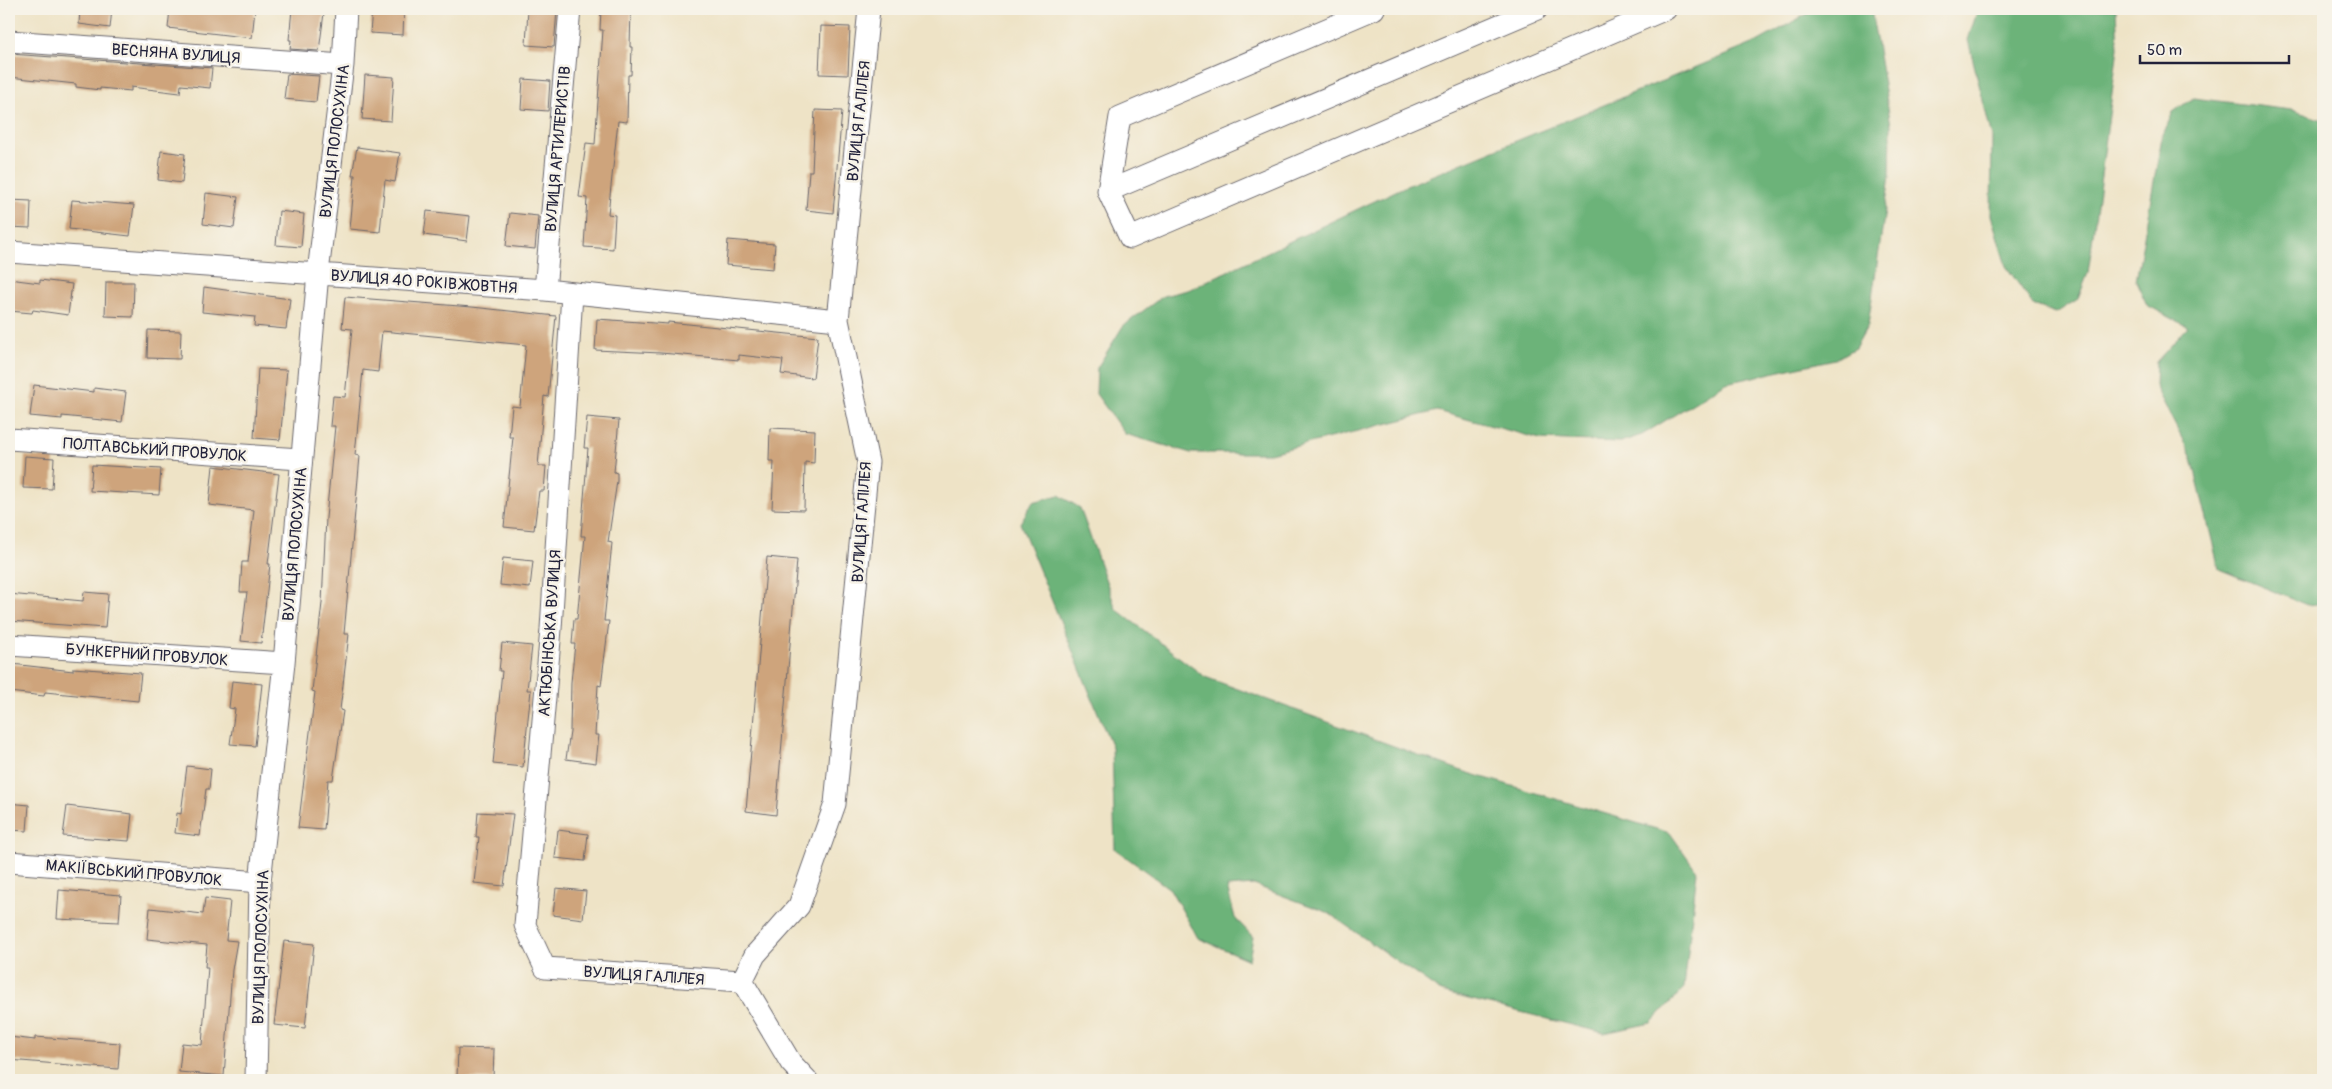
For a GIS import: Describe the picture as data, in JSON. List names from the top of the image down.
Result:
{
  "streets": {
    "street": [
      "ВЕСНЯНА ВУЛИЦЯ",
      "ВУЛИЦЯ ГАЛІЛЕЯ",
      "ВУЛИЦЯ ПОЛОСУХІНА",
      "ВУЛИЦЯ АРТИЛЕРИСТІВ",
      "ВУЛИЦЯ 40 РОКІВ ЖОВТНЯ",
      "ПОЛТАВСЬКИЙ ПРОВУЛОК",
      "АКТЮБІНСЬКА ВУЛИЦЯ",
      "БУНКЕРНИЙ ПРОВУЛОК",
      "МАКІЇВСЬКИЙ ПРОВУЛОК"
    ]
  },
  "crossings": [
    ["ВЕСНЯНА ВУЛИЦЯ", "ВУЛИЦЯ ПОЛОСУХІНА"],
    ["ВУЛИЦЯ ГАЛІЛЕЯ", "ВУЛИЦЯ 40 РОКІВ ЖОВТНЯ"],
    ["ВУЛИЦЯ ГАЛІЛЕЯ", "АКТЮБІНСЬКА ВУЛИЦЯ"],
    ["ВУЛИЦЯ ПОЛОСУХІНА", "ВУЛИЦЯ 40 РОКІВ ЖОВТНЯ"],
    ["ВУЛИЦЯ ПОЛОСУХІНА", "ПОЛТАВСЬКИЙ ПРОВУЛОК"],
    ["ВУЛИЦЯ ПОЛОСУХІНА", "БУНКЕРНИЙ ПРОВУЛОК"],
    ["ВУЛИЦЯ ПОЛОСУХІНА", "МАКІЇВСЬКИЙ ПРОВУЛОК"],
    ["ВУЛИЦЯ АРТИЛЕРИСТІВ", "ВУЛИЦЯ 40 РОКІВ ЖОВТНЯ"],
    ["ВУЛИЦЯ 40 РОКІВ ЖОВТНЯ", "АКТЮБІНСЬКА ВУЛИЦЯ"]
  ],
  "scale_bar": "50 m"
}
